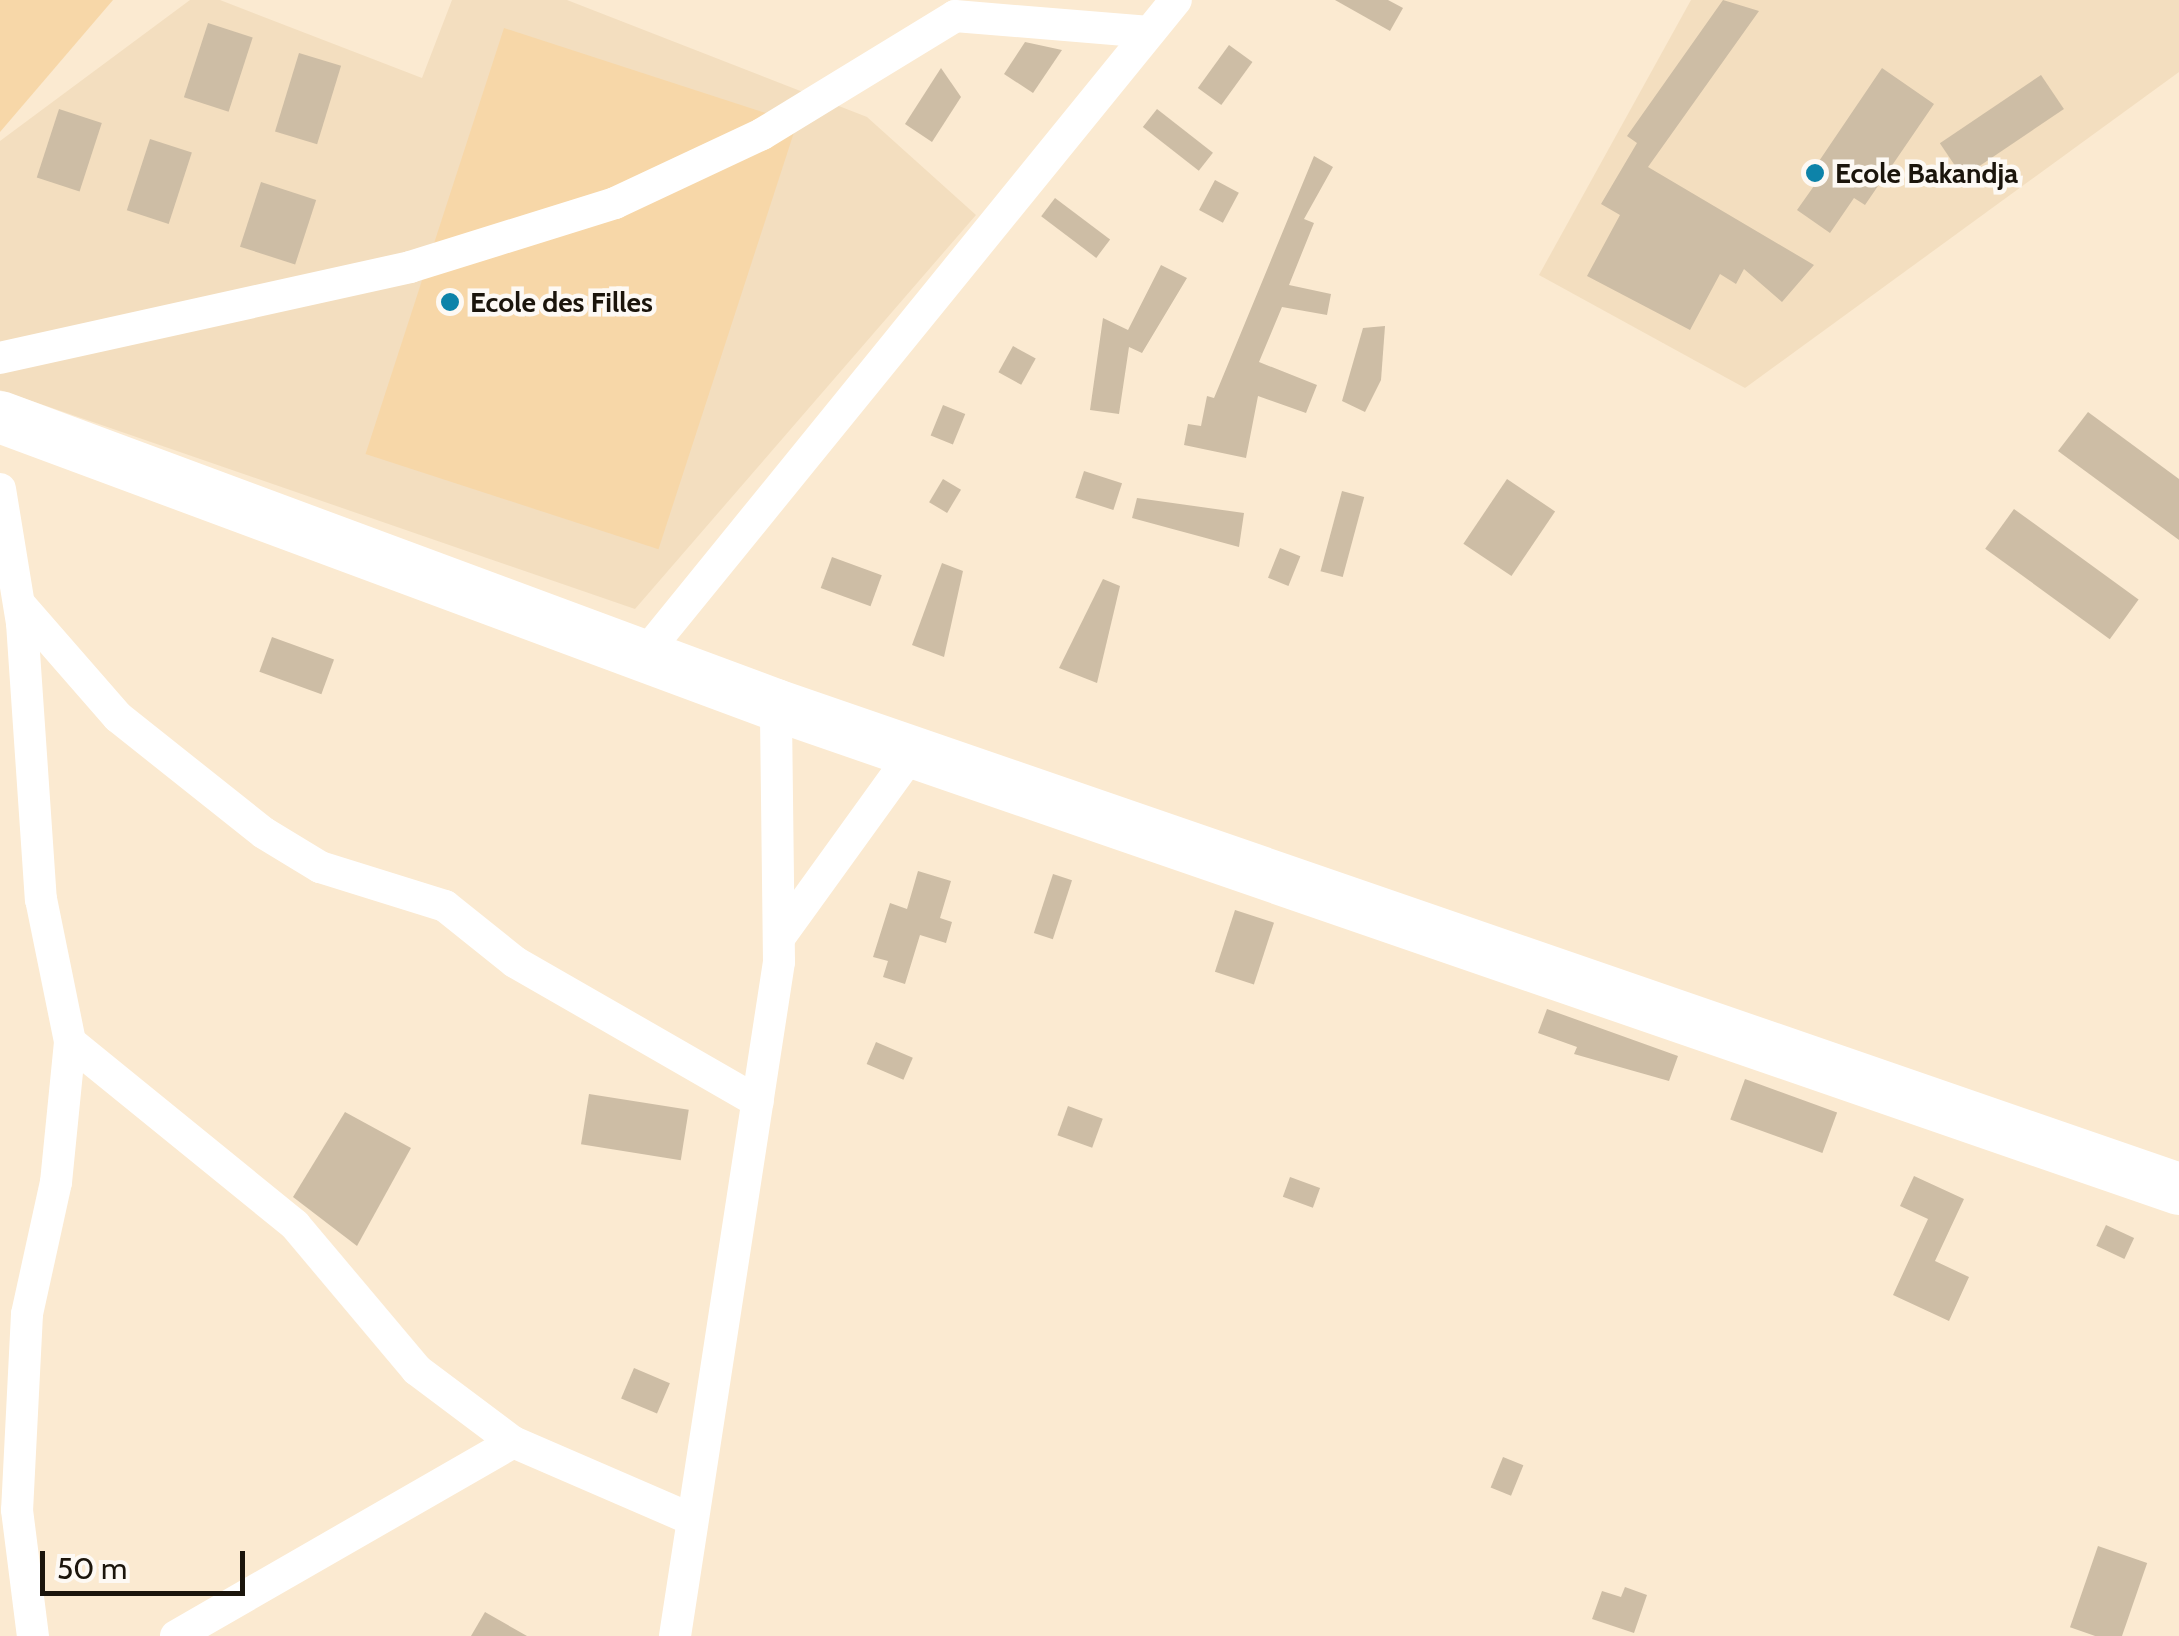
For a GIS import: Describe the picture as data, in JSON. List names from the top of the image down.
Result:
{
  "places": ["Ecole Bakandja", "Ecole des Filles"],
  "scale_bar": "50 m"
}
